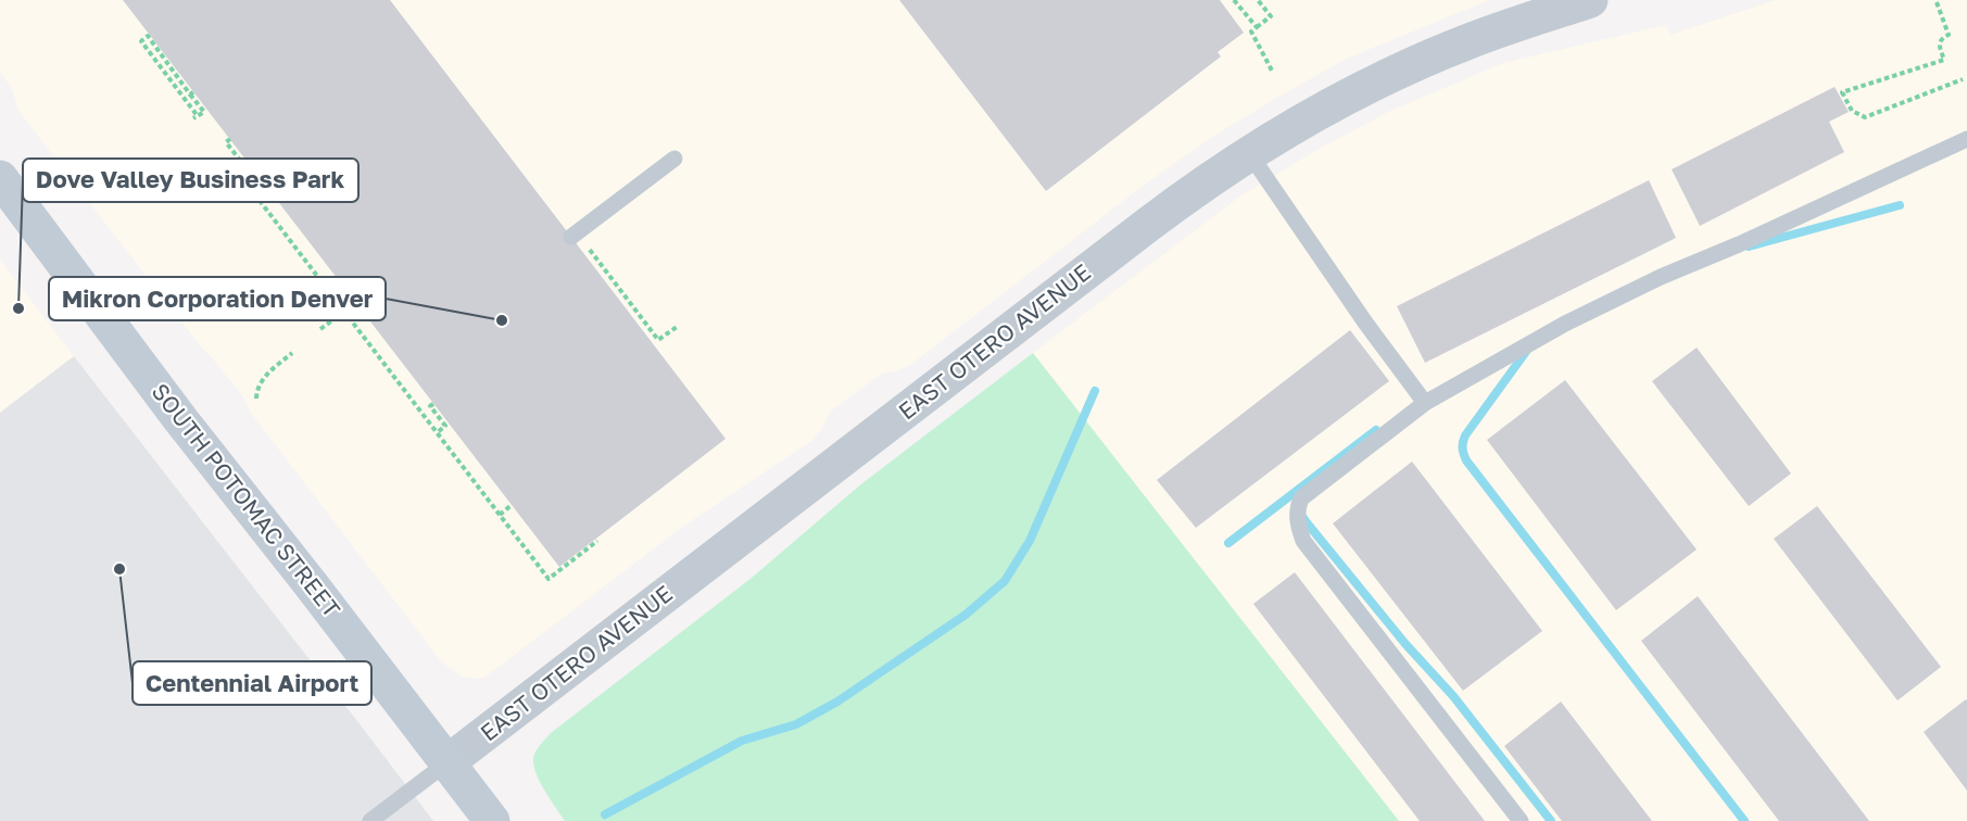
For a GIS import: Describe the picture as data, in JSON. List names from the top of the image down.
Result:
{
  "streets": {
    "main road": ["SOUTH POTOMAC STREET"],
    "street": ["EAST OTERO AVENUE"]
  },
  "crossings": [
    ["EAST OTERO AVENUE", "SOUTH POTOMAC STREET"]
  ],
  "places": ["Dove Valley Business Park", "Mikron Corporation Denver", "Centennial Airport"]
}
